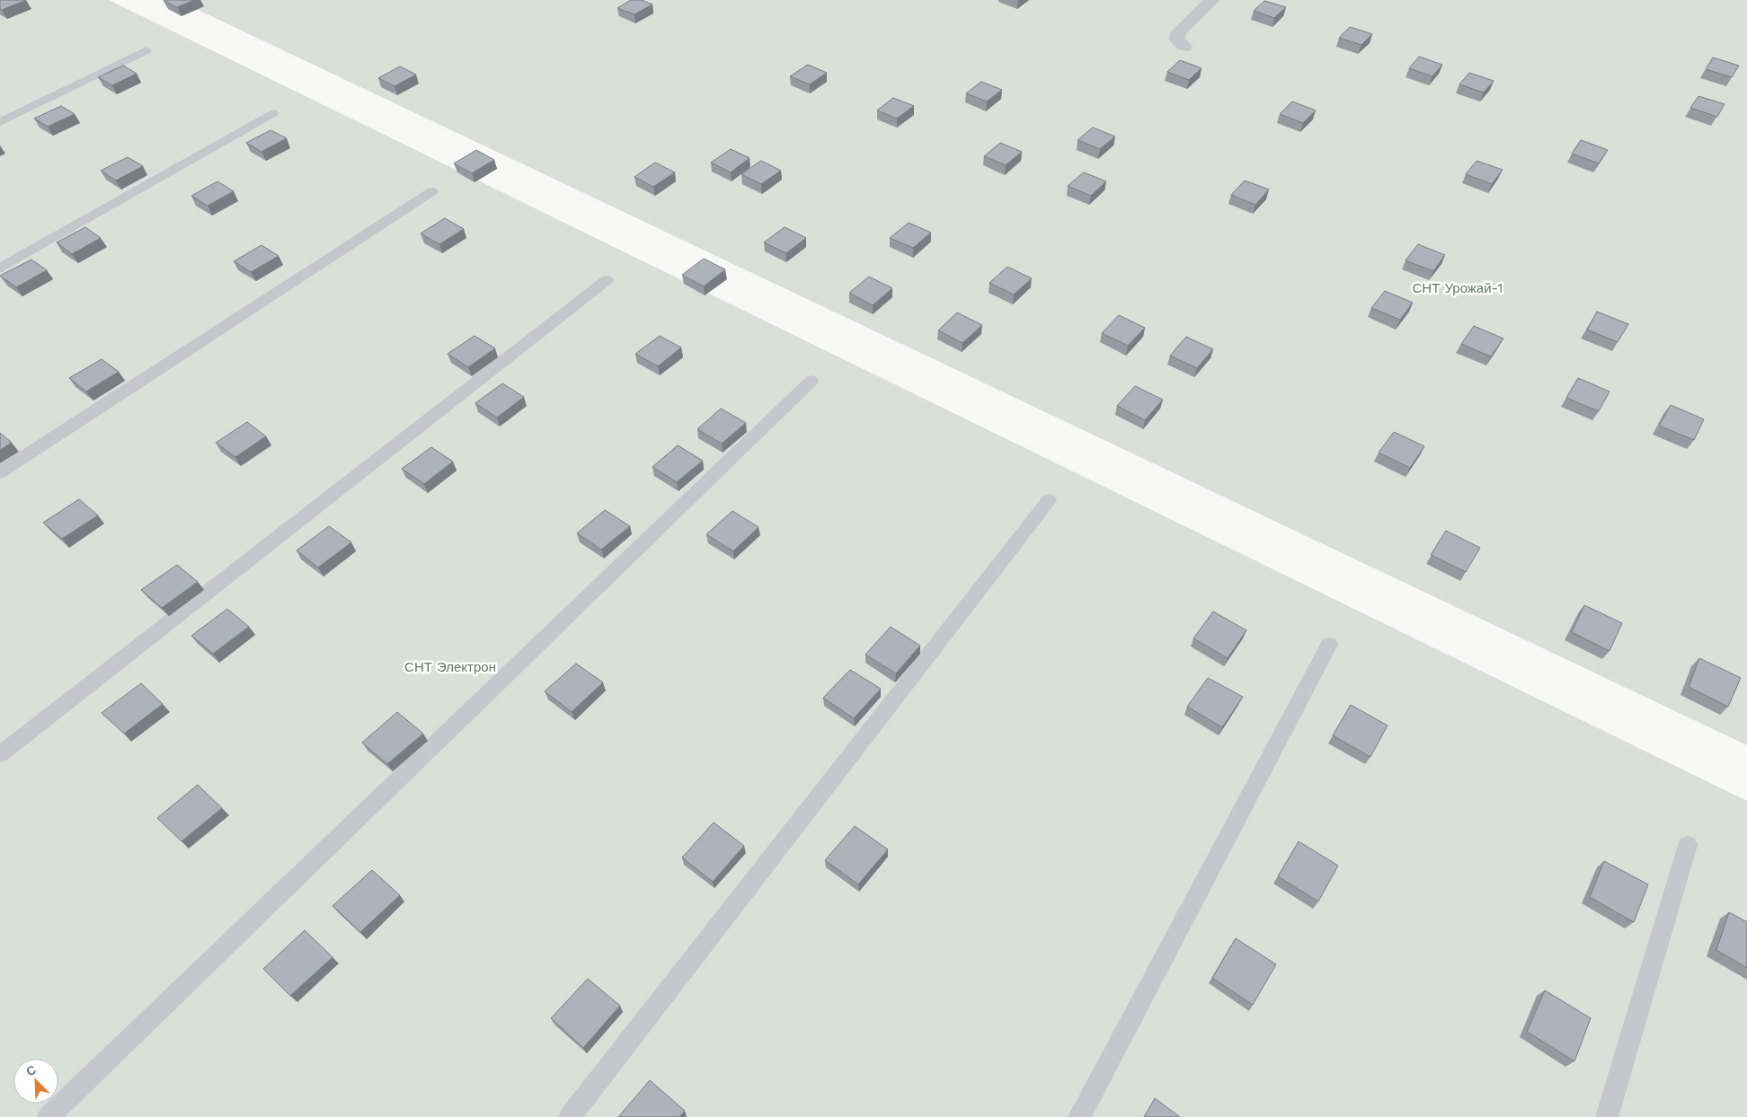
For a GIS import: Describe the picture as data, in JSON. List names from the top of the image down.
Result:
{
  "parks": ["СНТ Урожай-1", "СНТ Электрон"],
  "north": "top left"
}
